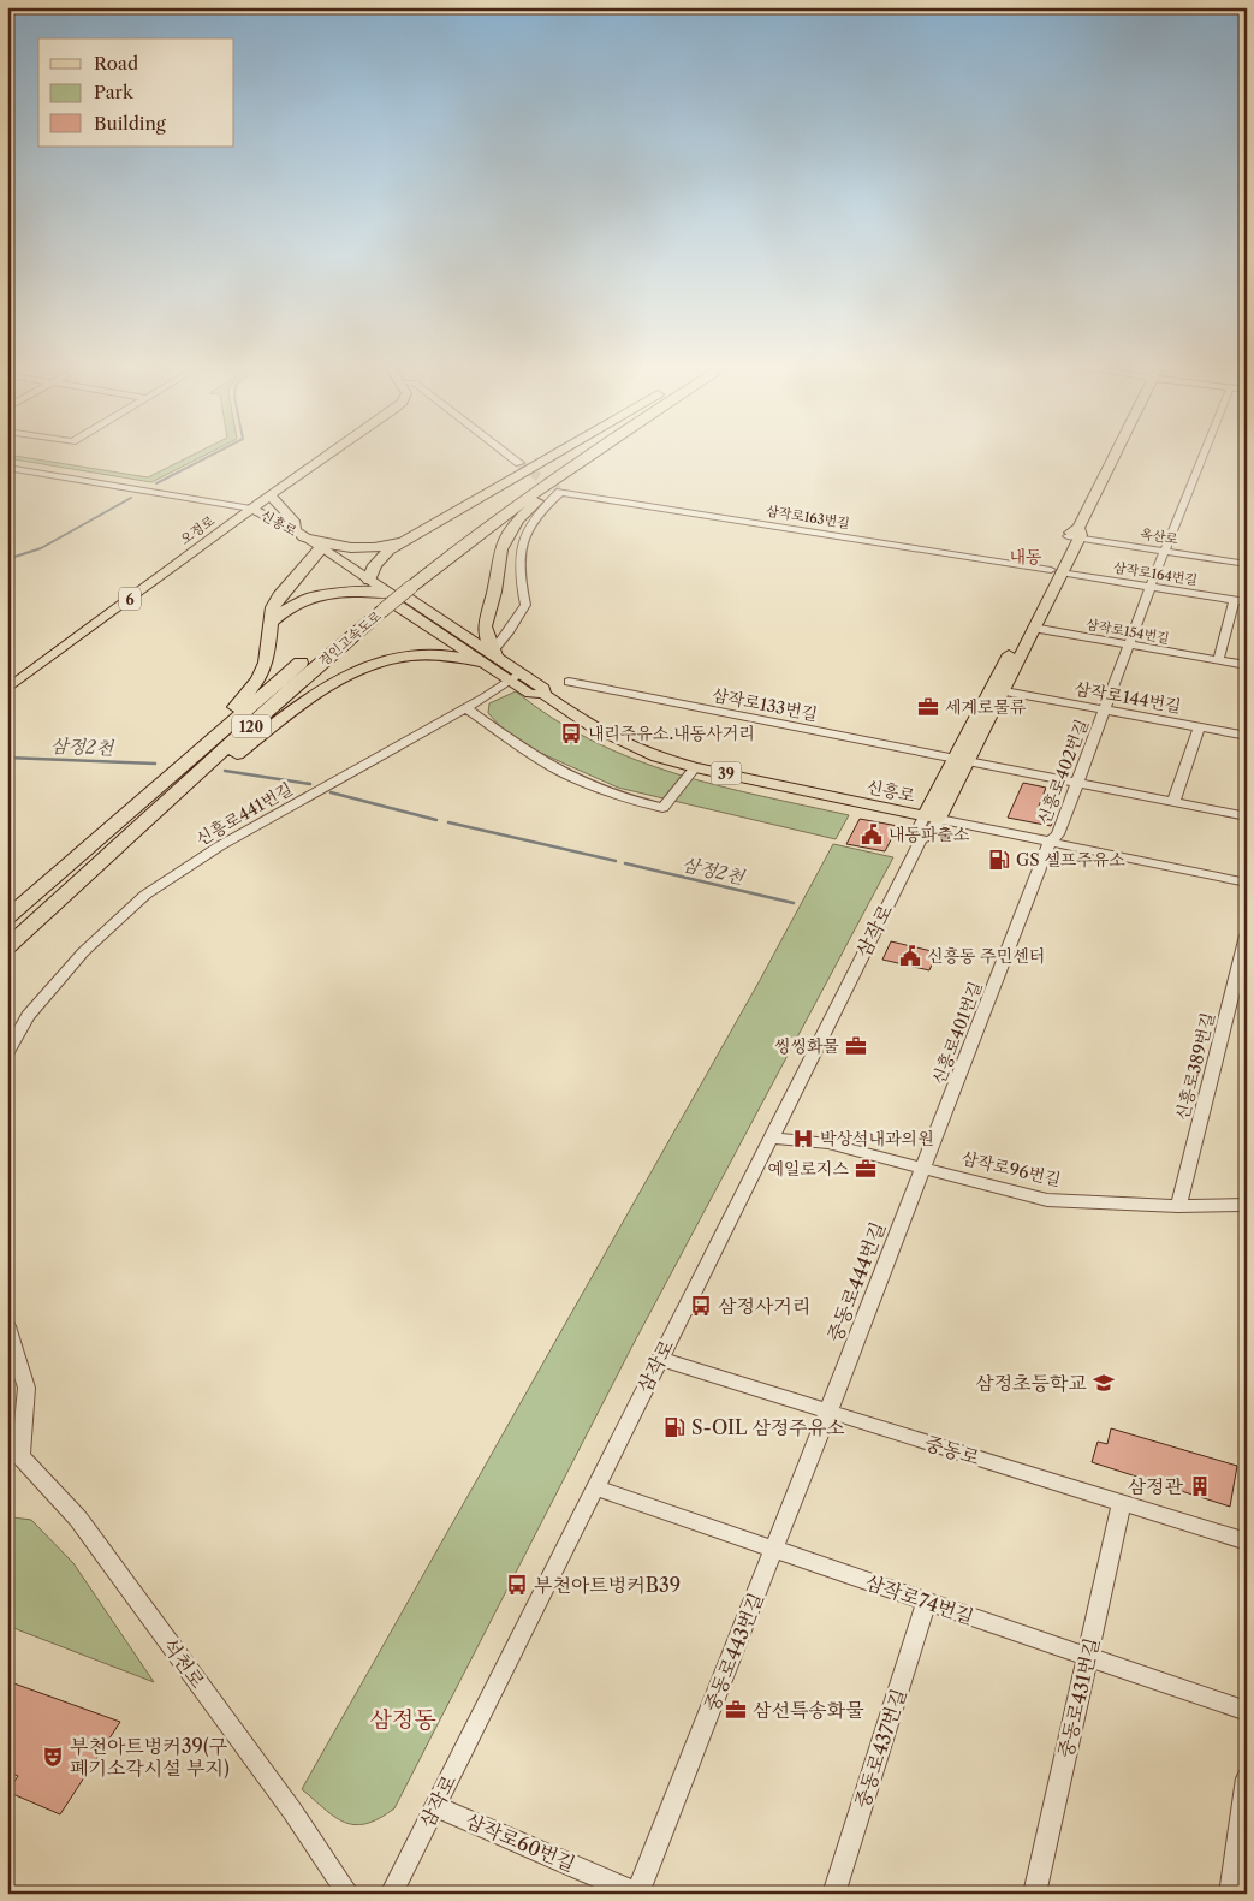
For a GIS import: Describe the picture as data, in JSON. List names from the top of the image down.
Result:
{
  "streets": {
    "highway": ["경인고속도로", "120"],
    "main road": [
      "신흥로",
      "오정로",
      "6",
      "39",
      "삼작로"
    ],
    "street": [
      "삼작로163번길",
      "옥산로",
      "삼작로164번길",
      "삼작로154번길",
      "삼작로144번길",
      "삼작로133번길",
      "신흥로402번길",
      "신흥로441번길",
      "신흥로401번길",
      "신흥로389번길",
      "삼작로96번길",
      "중동로444번길",
      "중동로",
      "삼작로74번길",
      "중동로443번길",
      "석천로",
      "중동로431번길",
      "중동로437번길",
      "삼작로60번길"
    ]
  },
  "crossings": [
    ["삼작로163번길", "신흥로"],
    ["삼작로163번길", "삼작로164번길"],
    ["삼작로163번길", "삼작로"],
    ["신흥로", "오정로"],
    ["신흥로", "신흥로402번길"],
    ["신흥로", "신흥로441번길"],
    ["신흥로", "삼작로"],
    ["신흥로", "신흥로401번길"],
    ["옥산로", "신흥로402번길"],
    ["옥산로", "삼작로"],
    ["삼작로164번길", "신흥로402번길"],
    ["삼작로164번길", "삼작로"],
    ["삼작로154번길", "신흥로402번길"],
    ["삼작로154번길", "삼작로"],
    ["삼작로144번길", "신흥로402번길"],
    ["삼작로144번길", "삼작로"],
    ["삼작로133번길", "신흥로402번길"],
    ["삼작로133번길", "삼작로"],
    ["신흥로402번길", "신흥로401번길"],
    ["삼작로", "삼작로96번길"],
    ["삼작로", "중동로"],
    ["삼작로", "삼작로74번길"],
    ["삼작로", "삼작로60번길"],
    ["신흥로401번길", "삼작로96번길"],
    ["신흥로401번길", "중동로444번길"],
    ["신흥로389번길", "삼작로96번길"],
    ["삼작로96번길", "중동로444번길"],
    ["중동로444번길", "중동로"],
    ["중동로444번길", "중동로443번길"],
    ["중동로", "중동로443번길"],
    ["중동로", "중동로431번길"],
    ["삼작로74번길", "중동로443번길"],
    ["삼작로74번길", "중동로431번길"],
    ["삼작로74번길", "중동로437번길"],
    ["중동로443번길", "삼작로60번길"]
  ],
  "districts": ["내동", "삼정동"],
  "water": ["삼정2천"],
  "places": {
    "office": [
      "세계로물류",
      "씽씽화물",
      "예일로지스",
      "삼선특송화물"
    ],
    "bus stop": ["내리주유소.내동사거리", "삼정사거리", "부천아트벙커B39"],
    "public building": ["내동파출소", "신흥동 주민센터"],
    "fuel station": ["GS 셀프주유소", "S-OIL 삼정주유소"],
    "hospital": ["박상석내과의원"],
    "school or university": ["삼정초등학교"],
    "building": ["삼정관"],
    "theatre": ["부천아트벙커39(구 폐기소각시설 부지)"]
  },
  "legend": ["Road", "Park", "Building"]
}
